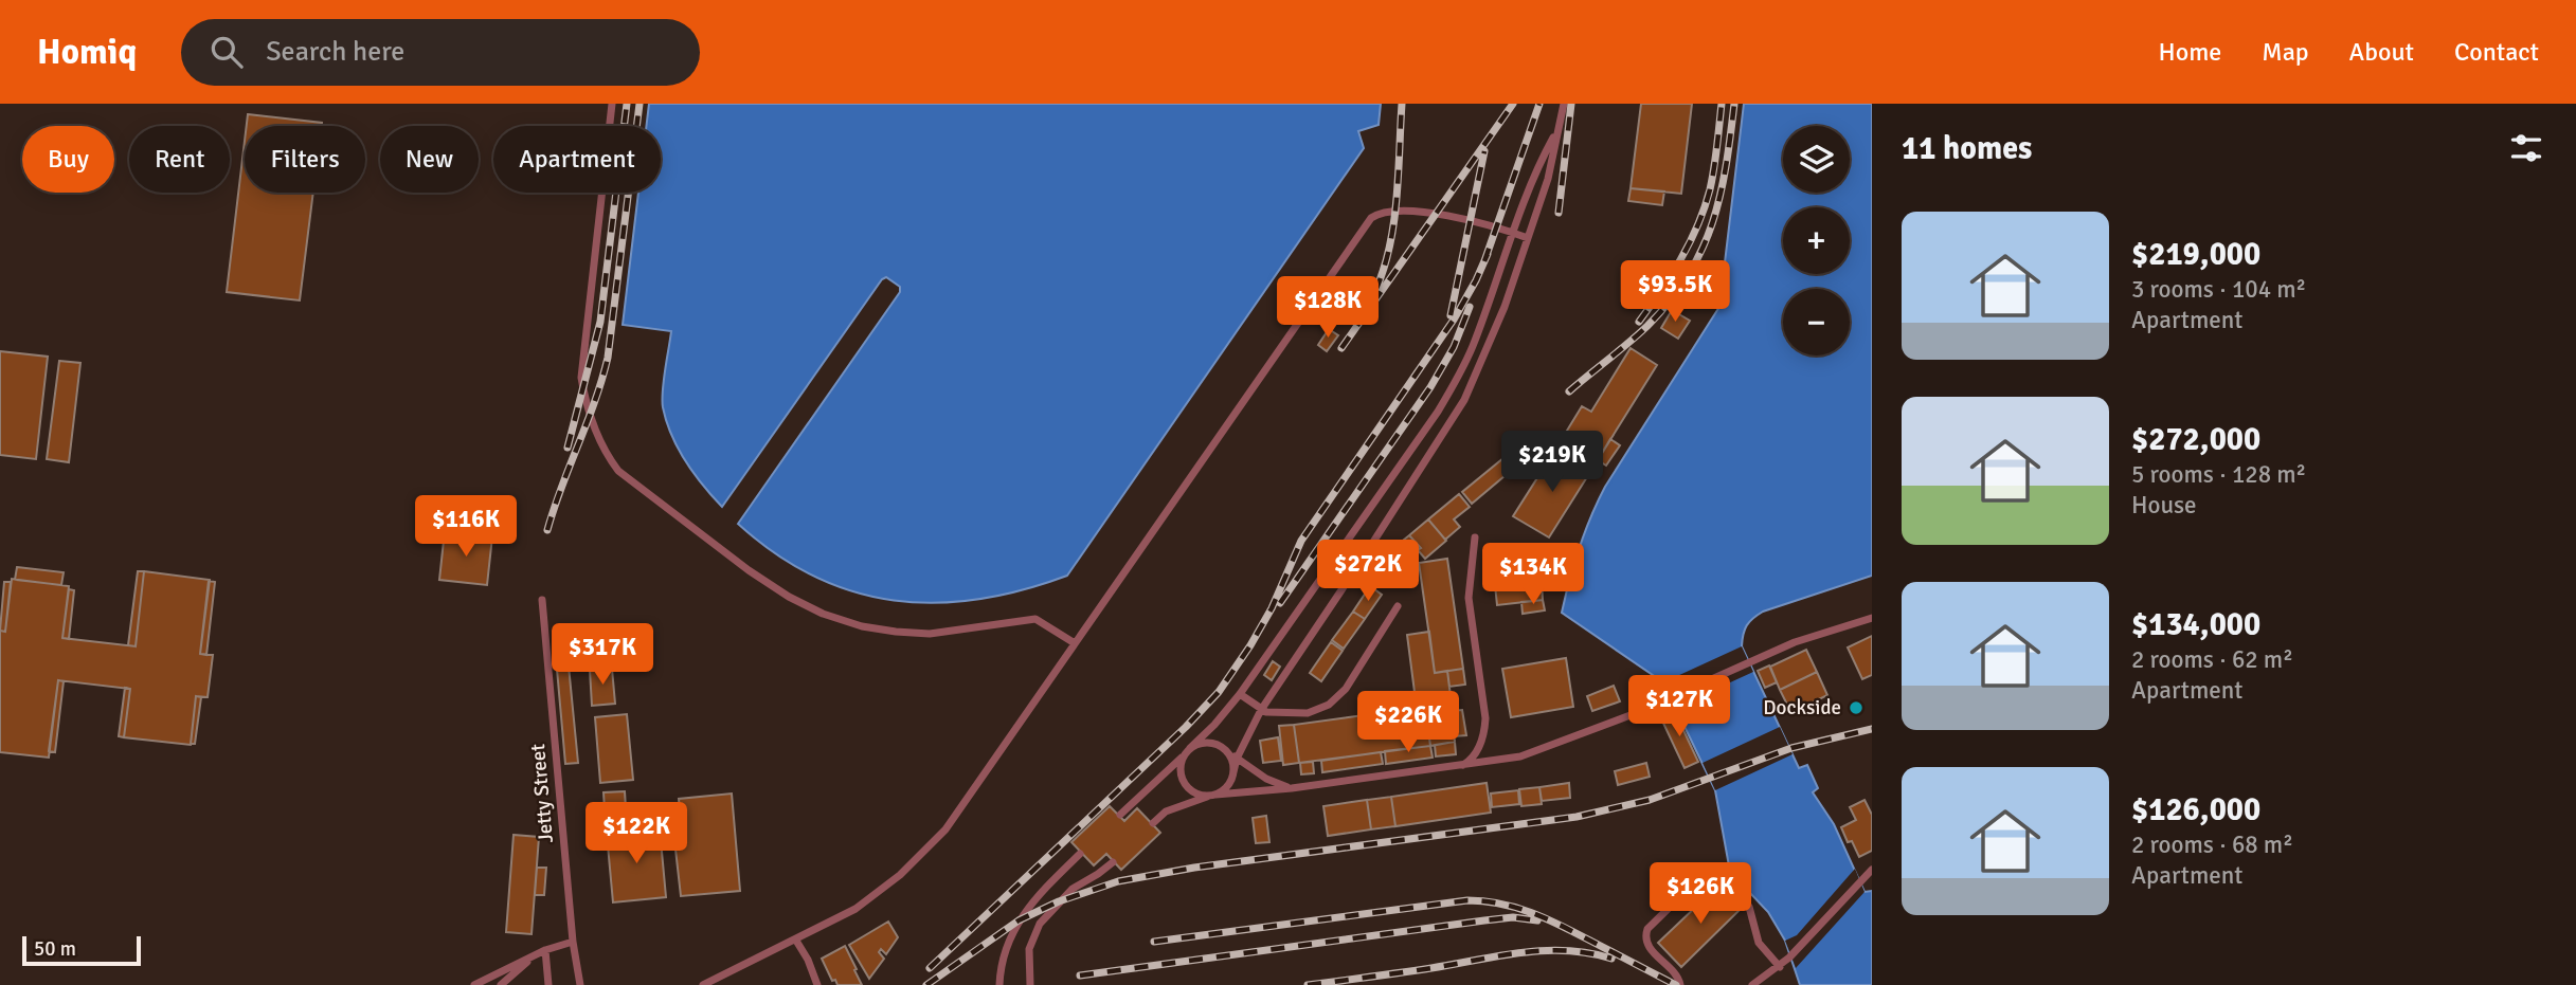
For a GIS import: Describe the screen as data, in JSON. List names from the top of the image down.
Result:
{
  "streets": {
    "lane": ["Jetty Street"]
  },
  "places": ["Dockside"],
  "scale_bar": "50 m",
  "page": {
    "header": "Homiq",
    "search": "Search here",
    "nav": [
      "Home",
      "Map",
      "About",
      "Contact"
    ],
    "heading": "11 homes",
    "map_buttons": ["+", "−"],
    "chip": [
      "Buy",
      "Rent",
      "Filters",
      "New",
      "Apartment"
    ],
    "list": [
      {
        "name": "$219,000",
        "note": "3 rooms · 104 m² · Apartment"
      },
      {
        "name": "$272,000",
        "note": "5 rooms · 128 m² · House"
      },
      {
        "name": "$134,000",
        "note": "2 rooms · 62 m² · Apartment"
      },
      {
        "name": "$126,000",
        "note": "2 rooms · 68 m² · Apartment"
      }
    ],
    "price": [
      "$93.5K",
      "$128K",
      "$219K",
      "$116K",
      "$272K",
      "$134K",
      "$317K",
      "$127K",
      "$226K",
      "$122K",
      "$126K"
    ],
    "scale": "50 m"
  }
}
